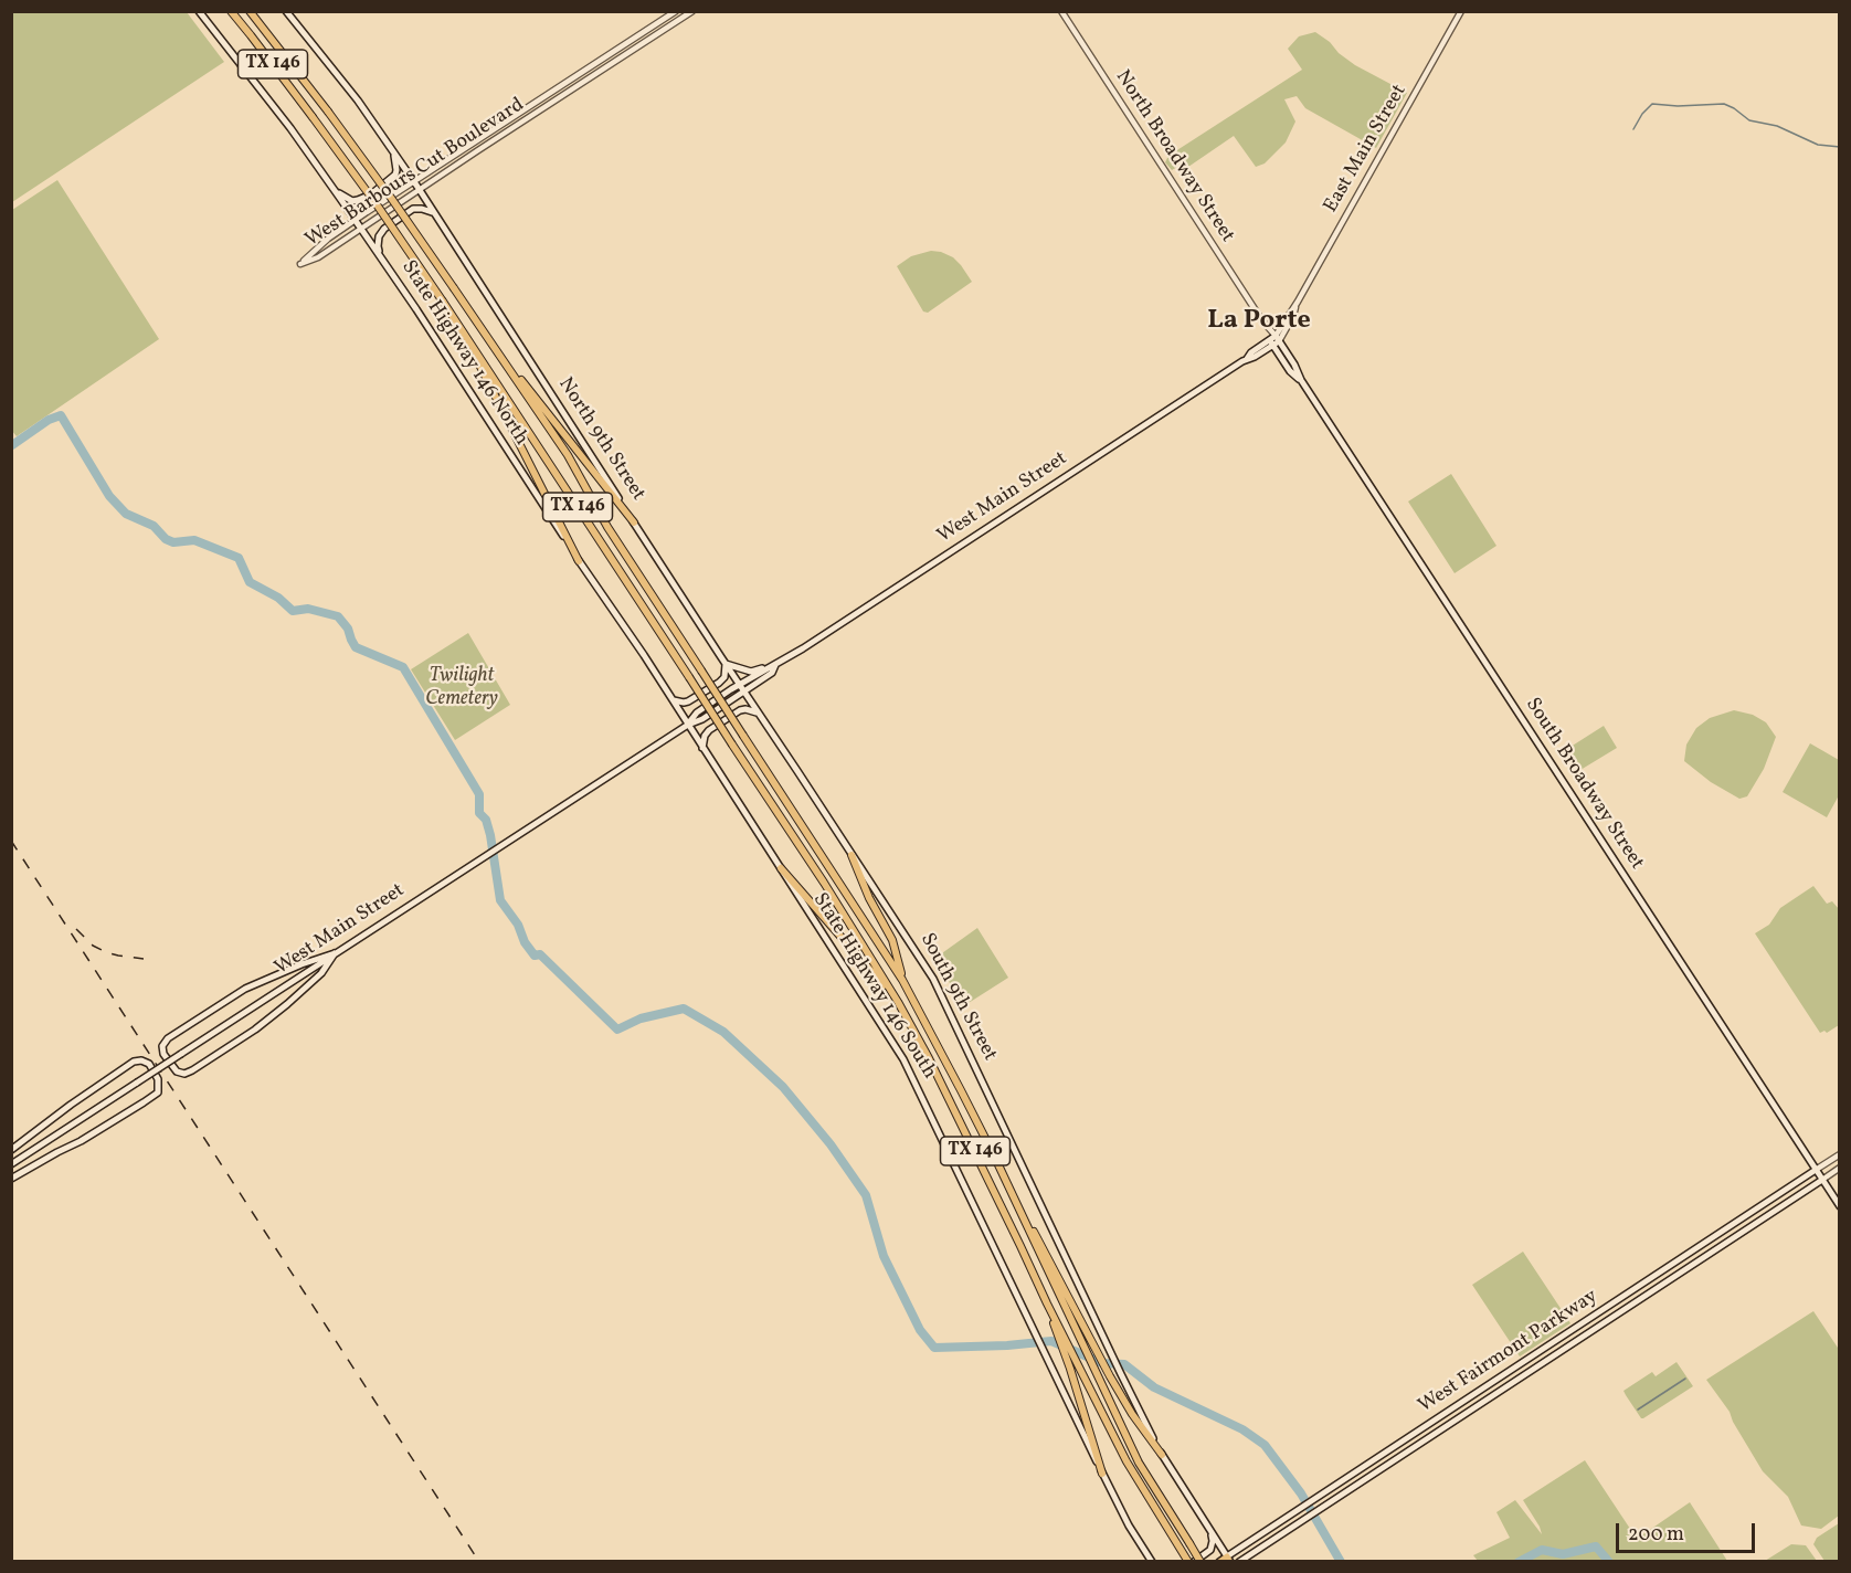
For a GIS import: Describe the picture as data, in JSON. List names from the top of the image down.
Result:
{
  "streets": {
    "highway": ["TX 146"],
    "main road": [
      "State Highway 146 North",
      "North 9th Street",
      "West Main Street",
      "South Broadway Street",
      "State Highway 146 South",
      "South 9th Street",
      "West Fairmont Parkway"
    ],
    "street": ["East Main Street", "North Broadway Street", "West Barbours Cut Boulevard"]
  },
  "crossings": [
    ["East Main Street", "North Broadway Street"],
    ["East Main Street", "West Main Street"],
    ["East Main Street", "South Broadway Street"],
    ["North Broadway Street", "West Main Street"],
    ["North Broadway Street", "South Broadway Street"],
    ["West Barbours Cut Boulevard", "State Highway 146 North"],
    ["State Highway 146 North", "West Main Street"],
    ["State Highway 146 North", "State Highway 146 South"],
    ["North 9th Street", "West Main Street"],
    ["North 9th Street", "South 9th Street"],
    ["West Main Street", "South Broadway Street"],
    ["West Main Street", "State Highway 146 South"],
    ["West Main Street", "South 9th Street"],
    ["South Broadway Street", "West Fairmont Parkway"]
  ],
  "districts": ["La Porte"],
  "parks": ["Twilight Cemetery"],
  "scale_bar": "200 m"
}
